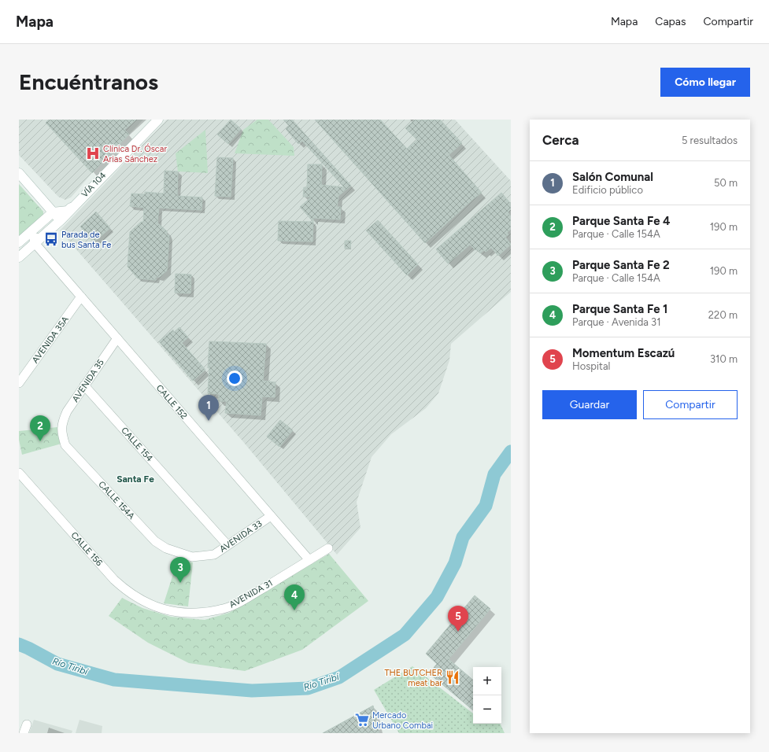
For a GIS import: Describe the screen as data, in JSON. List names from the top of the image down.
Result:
{
  "streets": {
    "main road": ["VÍA 104"],
    "street": [
      "AVENIDA 35A",
      "AVENIDA 35",
      "CALLE 152",
      "CALLE 154",
      "CALLE 154A",
      "AVENIDA 33",
      "CALLE 156",
      "AVENIDA 31"
    ]
  },
  "crossings": [
    ["VÍA 104", "CALLE 152"],
    ["AVENIDA 35A", "CALLE 152"],
    ["AVENIDA 35", "CALLE 152"],
    ["AVENIDA 35", "CALLE 154"],
    ["AVENIDA 35", "CALLE 154A"],
    ["CALLE 152", "AVENIDA 33"],
    ["CALLE 152", "AVENIDA 31"],
    ["CALLE 154", "AVENIDA 33"],
    ["CALLE 154A", "AVENIDA 33"],
    ["CALLE 156", "AVENIDA 31"]
  ],
  "districts": ["Santa Fe"],
  "water": ["Río Tiribí"],
  "places": {
    "hospital": ["Clínica Dr. Óscar Arias Sánchez"],
    "bus stop": ["Parada de bus Santa Fe"],
    "restaurant": ["THE BUTCHER meat bar"],
    "supermarket": ["Mercado Urbano Combai"]
  },
  "page": {
    "header": "Mapa",
    "nav": ["Mapa", "Capas", "Compartir"],
    "buttons": [
      "Cómo llegar",
      ["Guardar", "Compartir"]
    ],
    "title": "Encuéntranos",
    "heading": ["Cerca", "5 resultados"],
    "list": [
      {
        "mark": "1",
        "name": "Salón Comunal",
        "note": "Edificio público",
        "value": "50 m"
      },
      {
        "mark": "2",
        "name": "Parque Santa Fe 4",
        "note": "Parque · Calle 154A",
        "value": "190 m"
      },
      {
        "mark": "3",
        "name": "Parque Santa Fe 2",
        "note": "Parque · Calle 154A",
        "value": "190 m"
      },
      {
        "mark": "4",
        "name": "Parque Santa Fe 1",
        "note": "Parque · Avenida 31",
        "value": "220 m"
      },
      {
        "mark": "5",
        "name": "Momentum Escazú",
        "note": "Hospital",
        "value": "310 m"
      }
    ],
    "pins": [
      "1",
      "2",
      "3",
      "4",
      "5"
    ],
    "map_buttons": ["+", "−"]
  }
}
